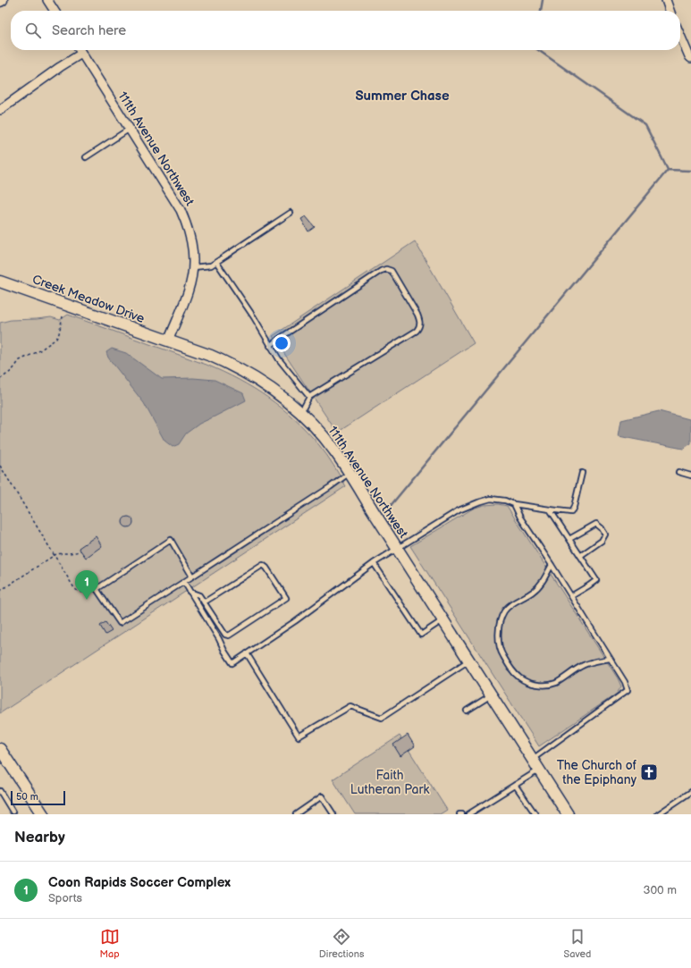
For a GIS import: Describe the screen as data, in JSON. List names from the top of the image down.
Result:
{
  "streets": {
    "street": ["111th Avenue Northwest", "Creek Meadow Drive"]
  },
  "crossings": [
    ["111th Avenue Northwest", "Creek Meadow Drive"]
  ],
  "districts": ["Summer Chase"],
  "parks": ["Faith Lutheran Park"],
  "places": {
    "church": ["The Church of the Epiphany"]
  },
  "scale_bar": "50 m",
  "page": {
    "search": "Search here",
    "pins": "1",
    "scale": "50 m",
    "heading": "Nearby",
    "list": [
      {
        "mark": "1",
        "name": "Coon Rapids Soccer Complex",
        "note": "Sports",
        "value": "300 m"
      }
    ],
    "nav": ["Map", "Directions", "Saved"]
  }
}
